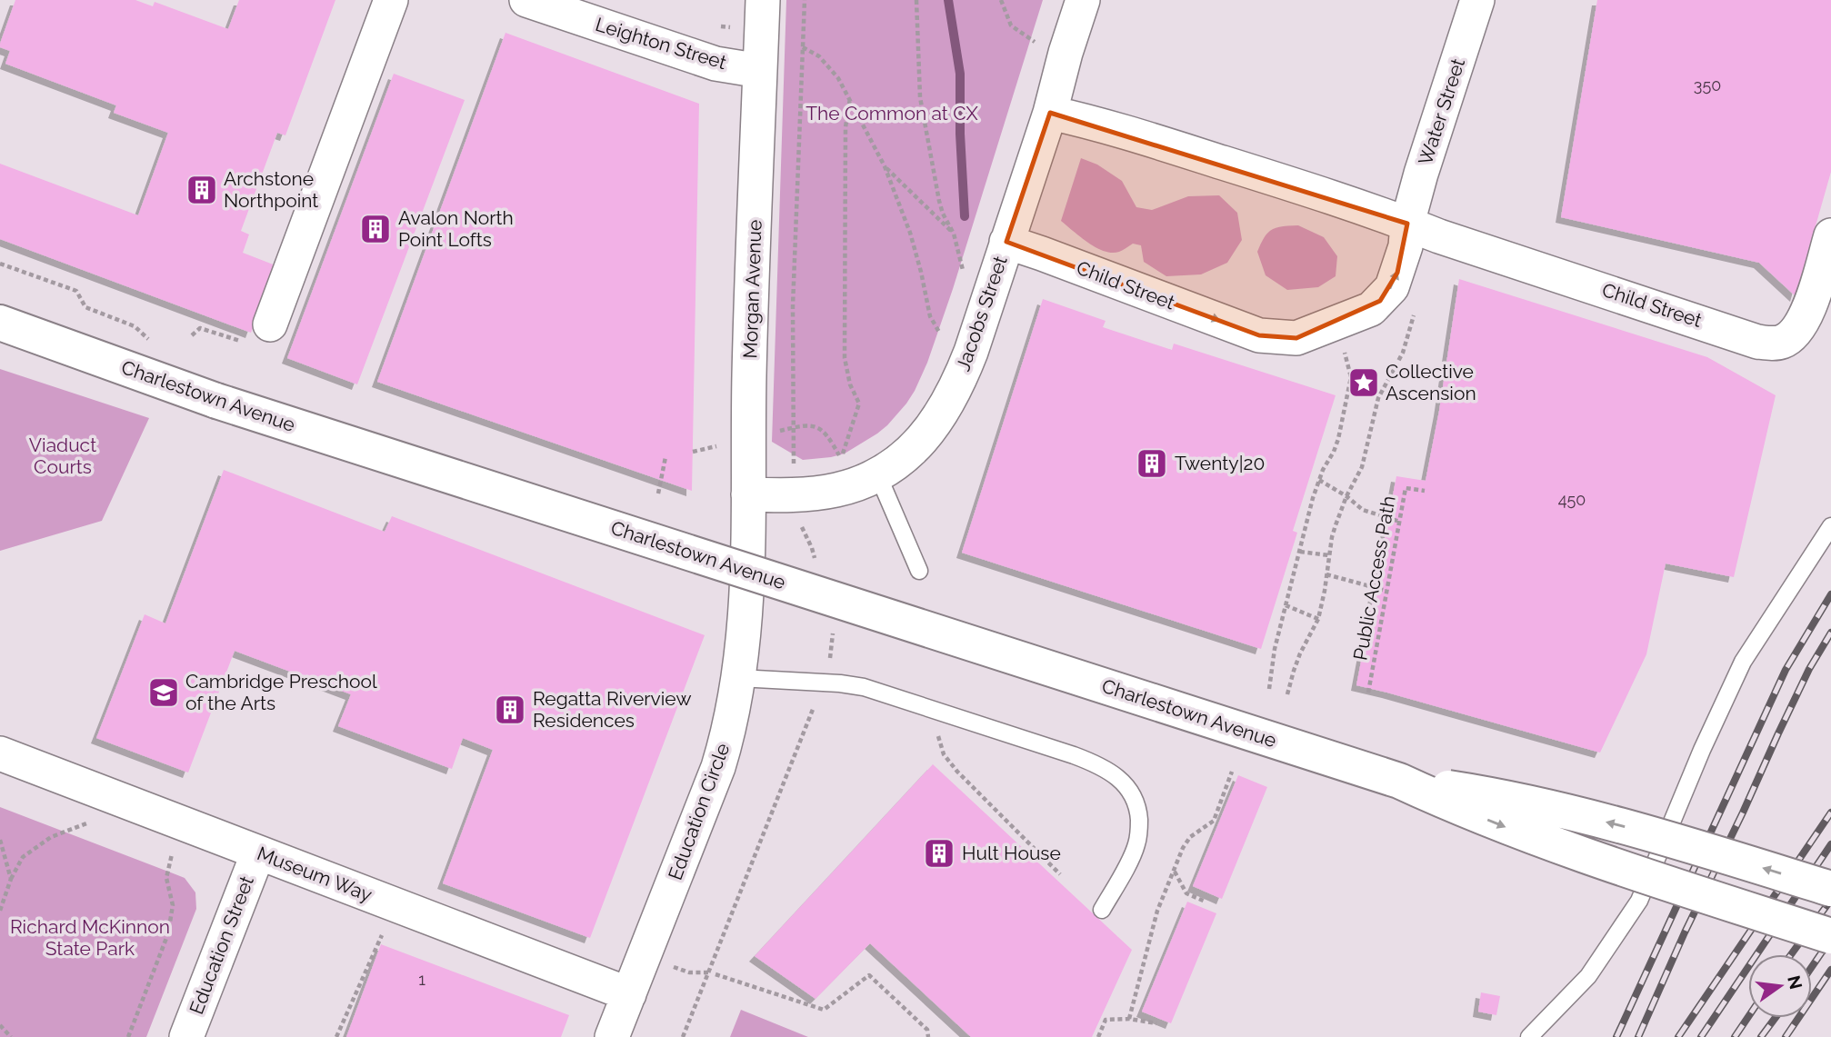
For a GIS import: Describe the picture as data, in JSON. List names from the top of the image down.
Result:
{
  "streets": {
    "main road": ["Charlestown Avenue"],
    "street": [
      "Leighton Street",
      "Water Street",
      "Child Street",
      "Morgan Avenue",
      "Jacobs Street",
      "Education Circle",
      "Museum Way",
      "Education Street"
    ],
    "path": ["Public Access Path"]
  },
  "crossings": [
    ["Leighton Street", "Morgan Avenue"],
    ["Water Street", "Child Street"],
    ["Child Street", "Jacobs Street"],
    ["Morgan Avenue", "Jacobs Street"],
    ["Morgan Avenue", "Education Circle"],
    ["Education Circle", "Museum Way"],
    ["Museum Way", "Education Street"]
  ],
  "parks": ["The Common at CX", "Viaduct Courts", "Richard McKinnon State Park"],
  "places": {
    "building": [
      "Archstone Northpoint",
      "Avalon North Point Lofts",
      "Twenty|20",
      "Regatta Riverview Residences",
      "Hult House"
    ],
    "place": ["Collective Ascension"],
    "school or university": ["Cambridge Preschool of the Arts"]
  },
  "house_numbers": ["350", "450", "1"],
  "north": "right"
}
